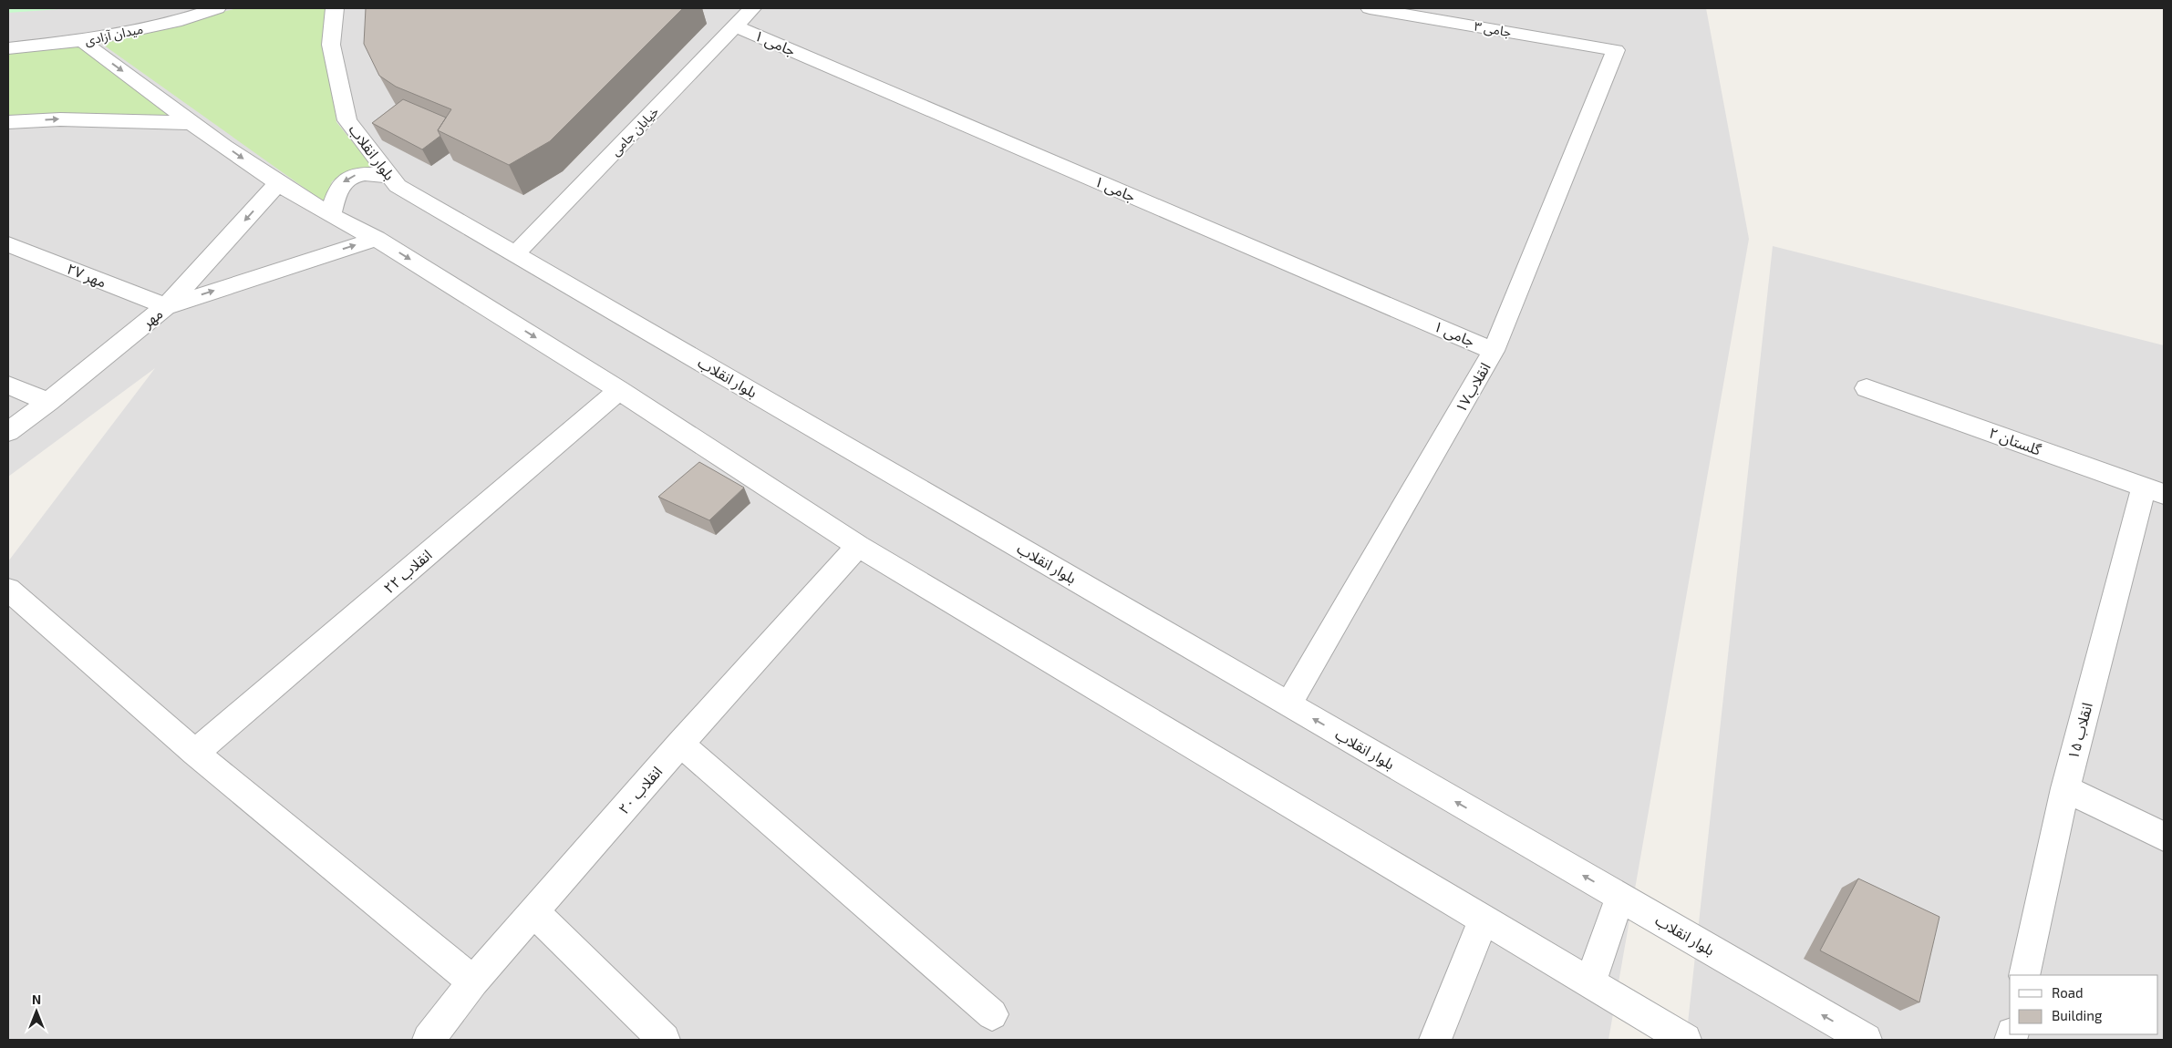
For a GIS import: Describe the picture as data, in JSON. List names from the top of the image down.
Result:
{
  "streets": {
    "street": [
      "جامی ۳",
      "میدان آزادی",
      "جامی ۱",
      "خیابان جامی",
      "بلوار انقلاب",
      "مهر ۲۷",
      "مهر",
      "انقلاب۱۷",
      "گلستان ۲",
      "انقلاب ۲۲",
      "انقلاب ۱۵",
      "انقلاب ۲۰"
    ]
  },
  "crossings": [
    ["جامی ۳", "انقلاب۱۷"],
    ["جامی ۱", "خیابان جامی"],
    ["جامی ۱", "انقلاب۱۷"],
    ["خیابان جامی", "بلوار انقلاب"],
    ["بلوار انقلاب", "انقلاب۱۷"],
    ["مهر ۲۷", "مهر"],
    ["گلستان ۲", "انقلاب ۱۵"]
  ],
  "one_way": ["مهر"],
  "legend": ["Road", "Building"],
  "north": "top"
}
